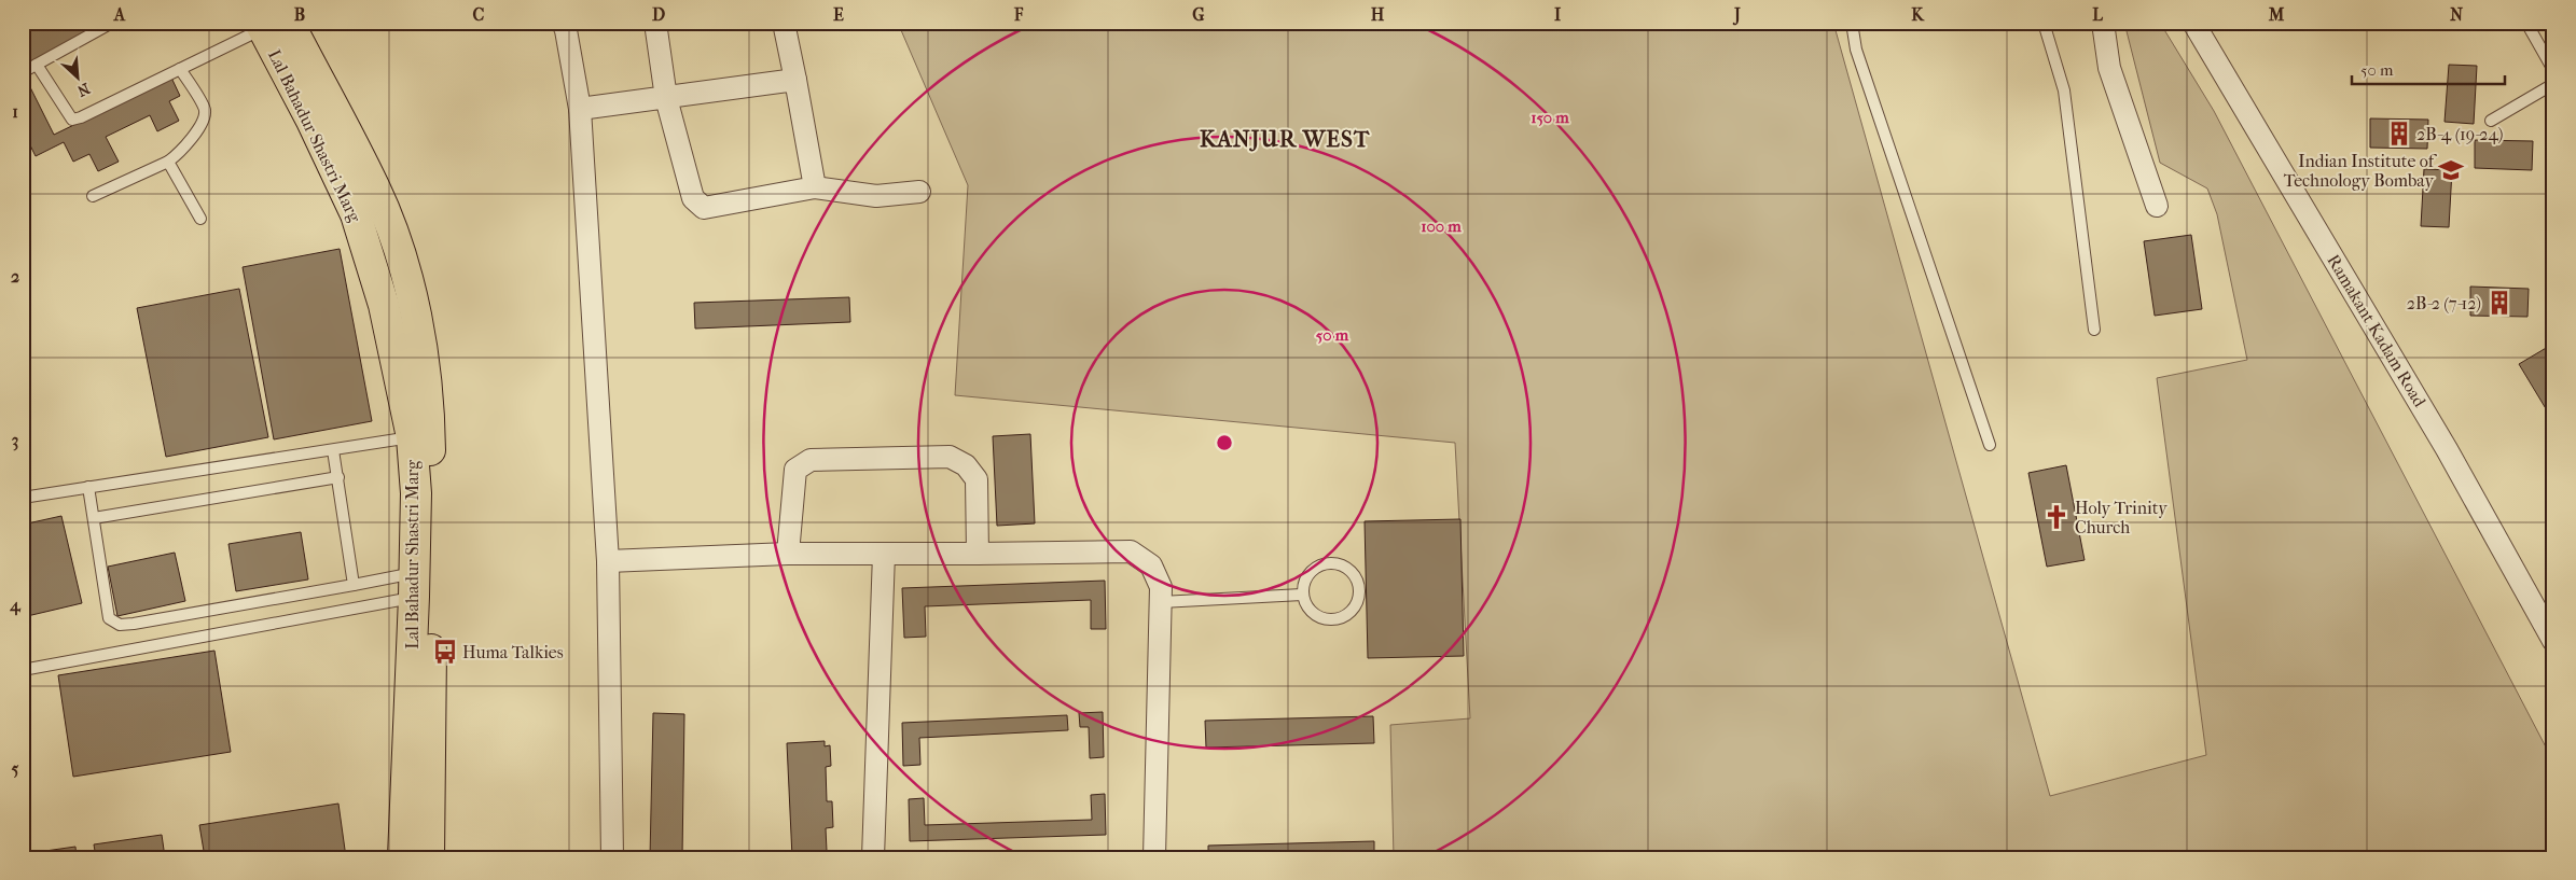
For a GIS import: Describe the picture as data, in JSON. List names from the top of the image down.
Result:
{
  "streets": {
    "main road": ["Lal Bahadur Shastri Marg"],
    "street": ["Ramakant Kadam Road"]
  },
  "districts": ["KANJUR WEST"],
  "places": {
    "building": ["2B-4 (19-24)", "2B-2 (7-12)"],
    "school or university": ["Indian Institute of Technology Bombay"],
    "church": ["Holy Trinity Church"],
    "bus stop": ["Huma Talkies"]
  },
  "scale_bar": "50 m",
  "north": "bottom right",
  "grid": {
    "columns": [
      "A",
      "B",
      "C",
      "D",
      "E",
      "F",
      "G",
      "H",
      "I",
      "J",
      "K",
      "L",
      "M",
      "N"
    ],
    "rows": [
      "1",
      "2",
      "3",
      "4",
      "5"
    ]
  },
  "rings": ["150 m", "100 m", "50 m"]
}
